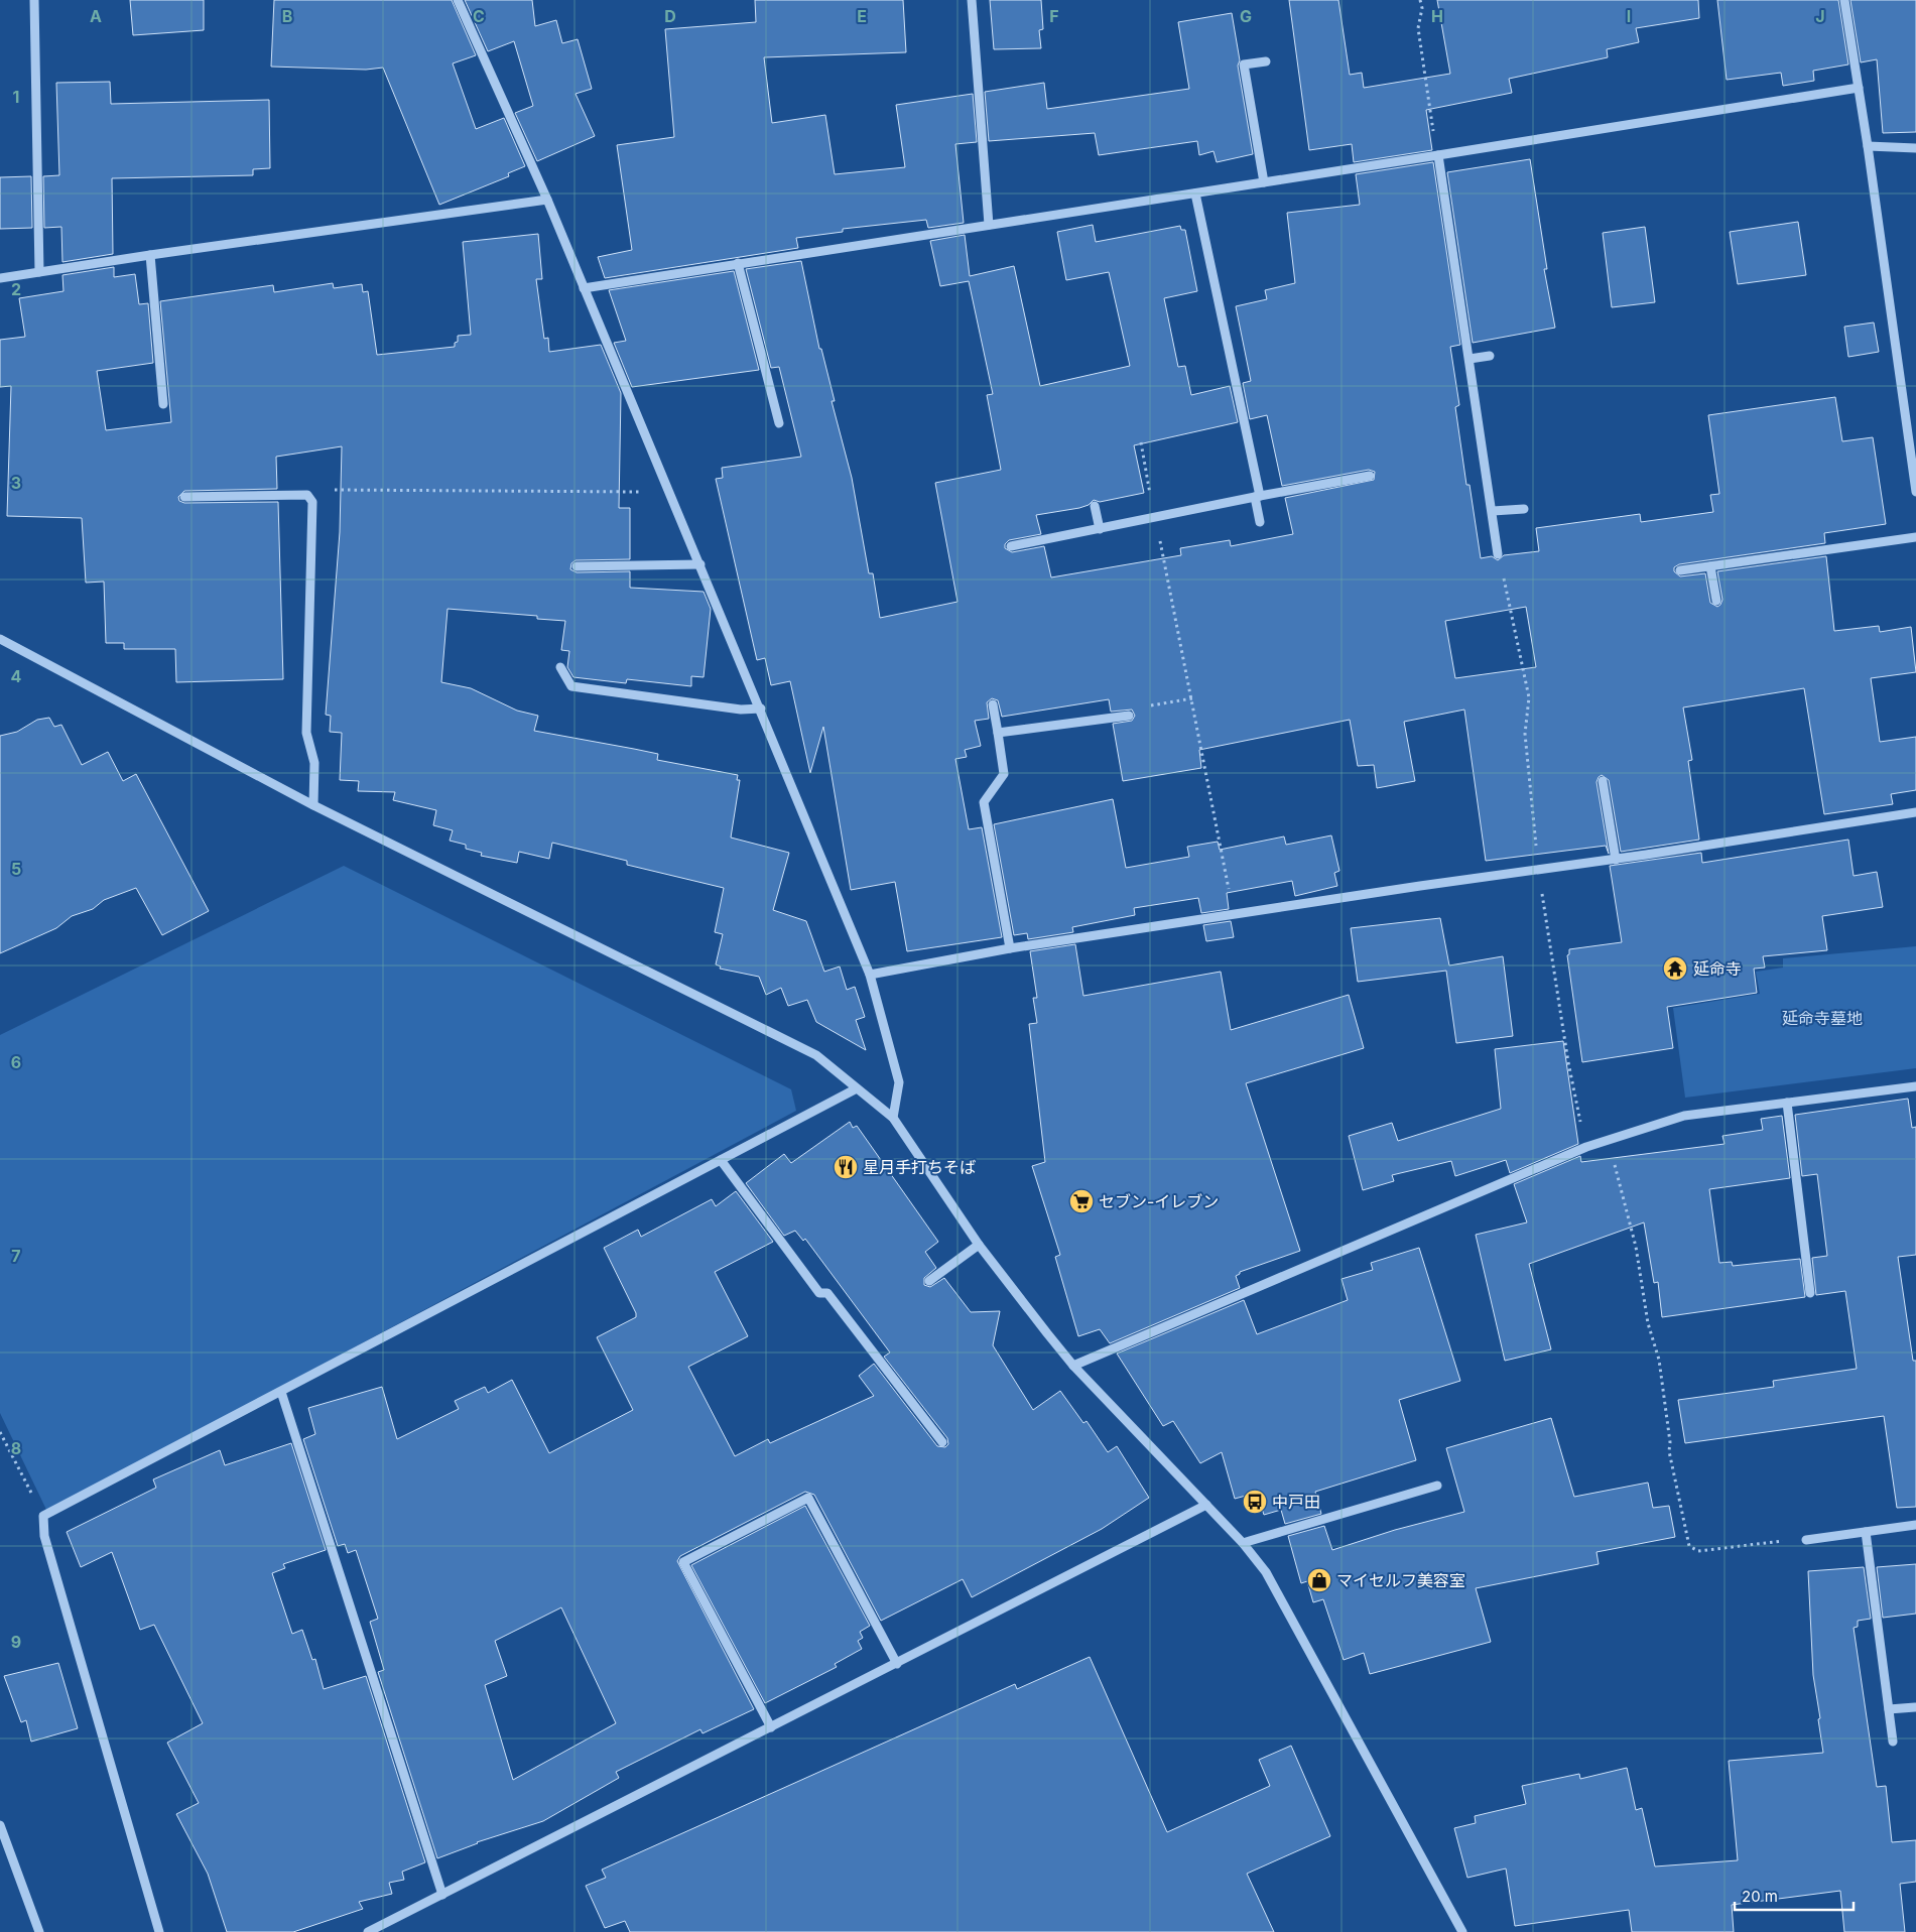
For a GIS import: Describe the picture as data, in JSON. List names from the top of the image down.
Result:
{
  "parks": ["延命寺墓地"],
  "places": {
    "temple": ["延命寺"],
    "restaurant": ["星月手打ちそば"],
    "supermarket": ["セブン-イレブン"],
    "bus stop": ["中戸田"],
    "shop": ["マイセルフ美容室"]
  },
  "scale_bar": "20 m",
  "grid": {
    "columns": [
      "A",
      "B",
      "C",
      "D",
      "E",
      "F",
      "G",
      "H",
      "I",
      "J"
    ],
    "rows": [
      "1",
      "2",
      "3",
      "4",
      "5",
      "6",
      "7",
      "8",
      "9"
    ]
  }
}
